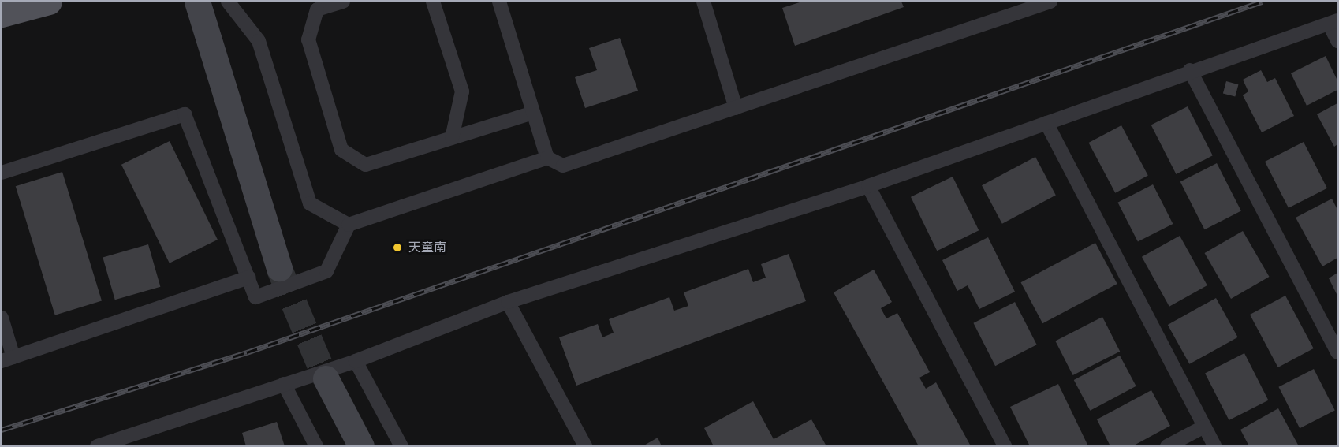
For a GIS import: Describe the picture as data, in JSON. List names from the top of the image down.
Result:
{
  "places": ["天童南"]
}
